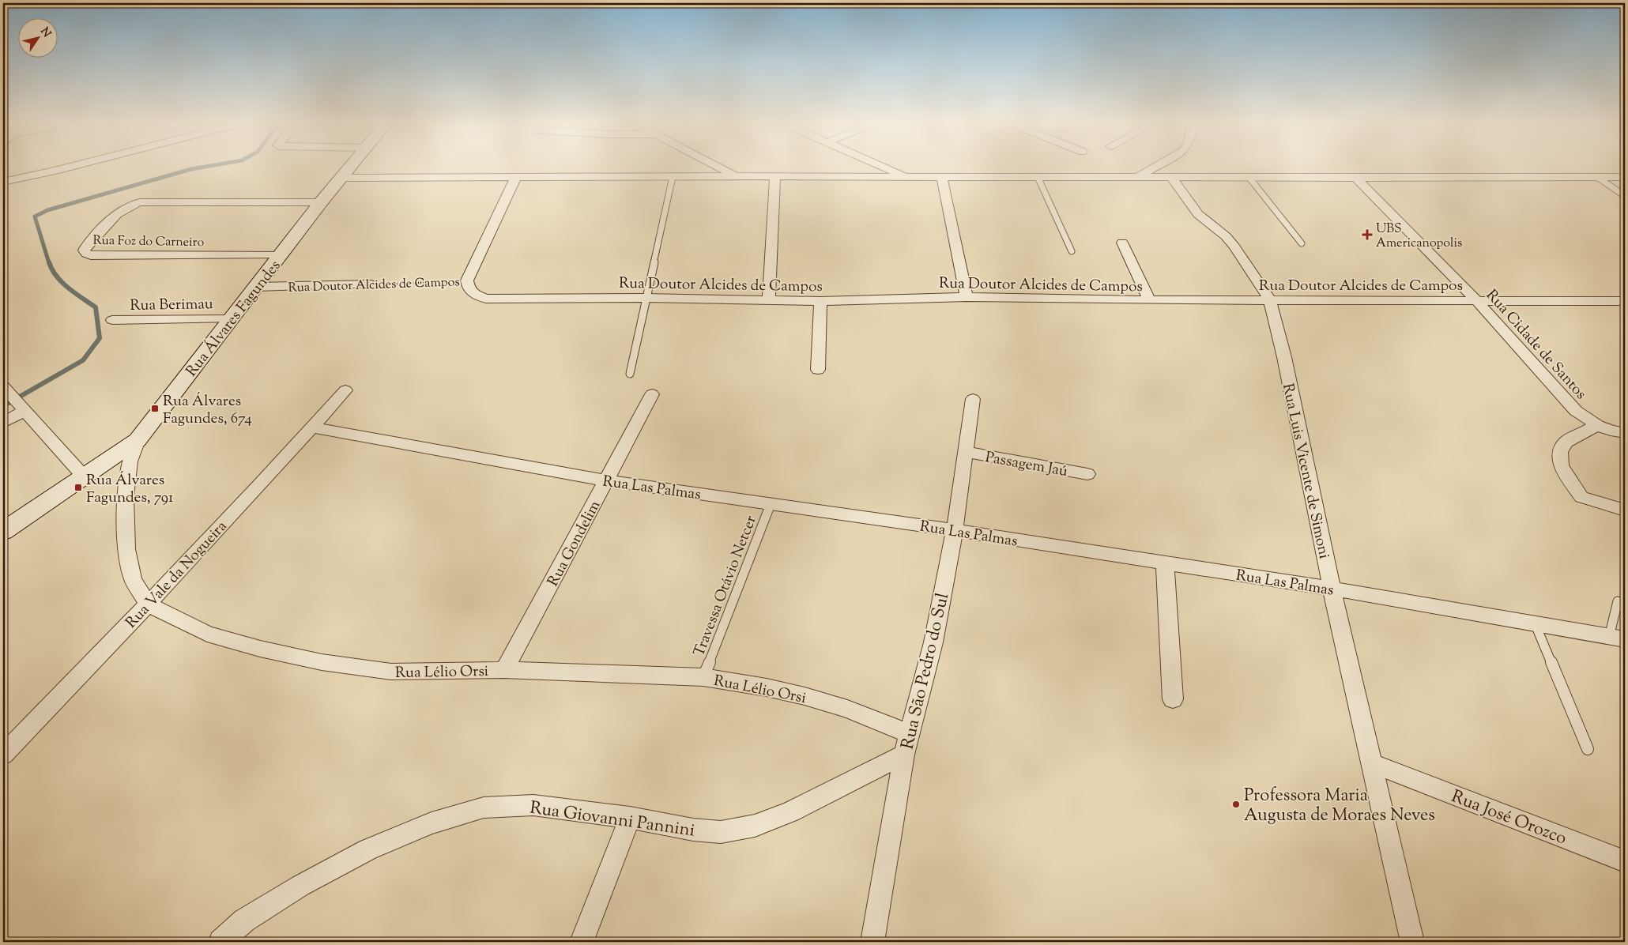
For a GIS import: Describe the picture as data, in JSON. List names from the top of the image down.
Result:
{
  "streets": {
    "street": [
      "Rua Foz do Carneiro",
      "Rua Doutor Alcides de Campos",
      "Rua Berimau",
      "Rua Álvares Fagundes",
      "Rua Cidade de Santos",
      "Passagem Jaú",
      "Rua Luis Vicente de Simoni",
      "Rua Las Palmas",
      "Rua Gondelim",
      "Rua Vale da Nogueira",
      "Rua Lélio Orsi",
      "Rua São Pedro do Sul",
      "Rua José Orozco",
      "Rua Giovanni Pannini"
    ],
    "lane": ["Travessa Otávio Netcer"]
  },
  "crossings": [
    ["Rua Foz do Carneiro", "Rua Álvares Fagundes"],
    ["Rua Doutor Alcides de Campos", "Rua Álvares Fagundes"],
    ["Rua Doutor Alcides de Campos", "Rua Cidade de Santos"],
    ["Rua Doutor Alcides de Campos", "Rua Luis Vicente de Simoni"],
    ["Rua Berimau", "Rua Álvares Fagundes"],
    ["Passagem Jaú", "Rua São Pedro do Sul"],
    ["Rua Luis Vicente de Simoni", "Rua Las Palmas"],
    ["Rua Luis Vicente de Simoni", "Rua José Orozco"],
    ["Rua Las Palmas", "Rua Gondelim"],
    ["Rua Las Palmas", "Rua Vale da Nogueira"],
    ["Rua Las Palmas", "Travessa Otávio Netcer"],
    ["Rua Las Palmas", "Rua São Pedro do Sul"],
    ["Rua Gondelim", "Rua Lélio Orsi"],
    ["Rua Vale da Nogueira", "Rua Lélio Orsi"],
    ["Travessa Otávio Netcer", "Rua Lélio Orsi"],
    ["Rua Lélio Orsi", "Rua São Pedro do Sul"],
    ["Rua Lélio Orsi", "Rua Giovanni Pannini"],
    ["Rua São Pedro do Sul", "Rua Giovanni Pannini"]
  ],
  "places": {
    "health": ["UBS Americanopolis"],
    "transit": ["Rua Álvares Fagundes, 674", "Rua Álvares Fagundes, 791"],
    "other": ["Professora Maria Augusta de Moraes Neves"]
  },
  "north": "top right"
}
